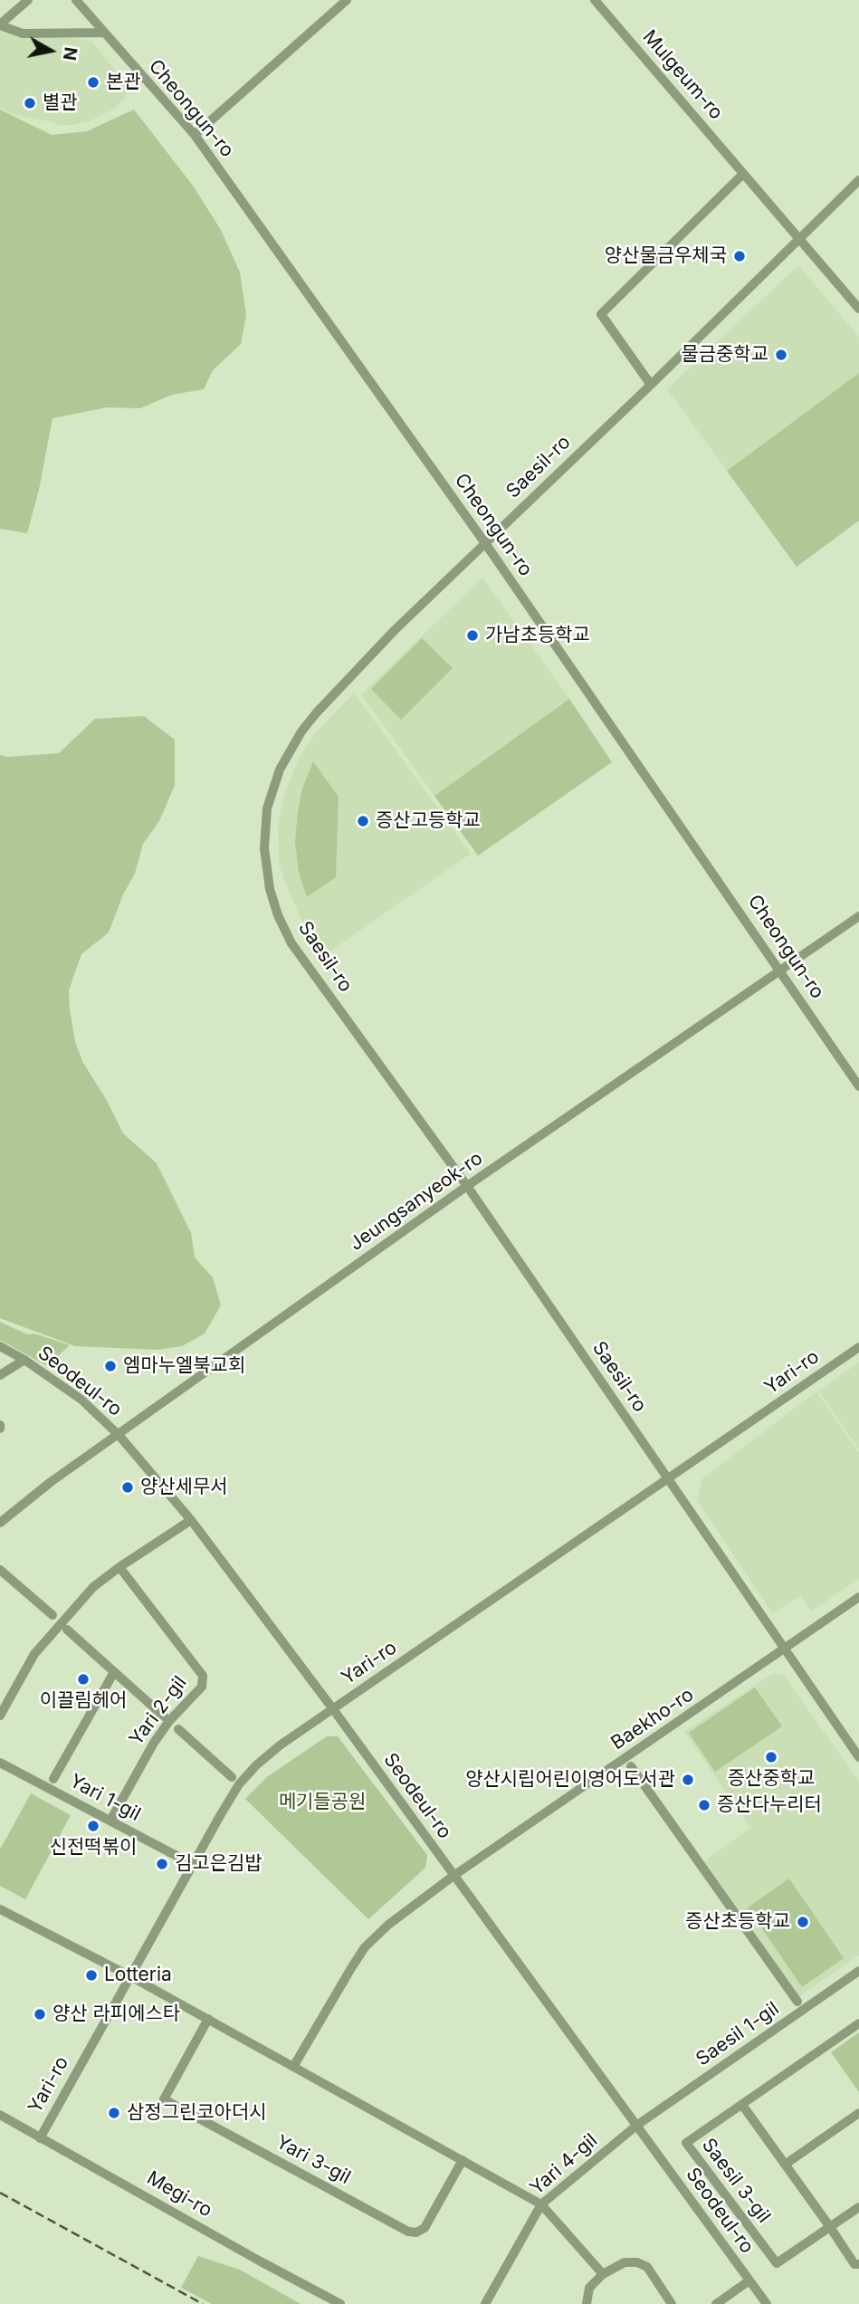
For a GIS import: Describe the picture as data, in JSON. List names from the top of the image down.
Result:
{
  "streets": {
    "street": [
      "Mulgeum-ro",
      "Cheongun-ro",
      "Saesil-ro",
      "Jeungsanyeok-ro",
      "Yari-ro",
      "Seodeul-ro",
      "Yari 2-gil",
      "Baekho-ro",
      "Yari 1-gil",
      "Saesil 1-gil",
      "Yari 3-gil",
      "Yari 4-gil",
      "Saesil 3-gil",
      "Megi-ro"
    ]
  },
  "crossings": [
    ["Mulgeum-ro", "Saesil-ro"],
    ["Cheongun-ro", "Saesil-ro"],
    ["Cheongun-ro", "Jeungsanyeok-ro"],
    ["Saesil-ro", "Jeungsanyeok-ro"],
    ["Saesil-ro", "Yari-ro"],
    ["Saesil-ro", "Baekho-ro"],
    ["Jeungsanyeok-ro", "Seodeul-ro"],
    ["Yari-ro", "Seodeul-ro"],
    ["Yari-ro", "Yari 1-gil"],
    ["Yari-ro", "Megi-ro"],
    ["Seodeul-ro", "Baekho-ro"],
    ["Seodeul-ro", "Saesil 1-gil"],
    ["Seodeul-ro", "Yari 4-gil"],
    ["Yari 2-gil", "Yari 1-gil"],
    ["Saesil 1-gil", "Yari 4-gil"]
  ],
  "parks": ["메기들공원"],
  "places": [
    "본관",
    "별관",
    "양산물금우체국",
    "물금중학교",
    "가남초등학교",
    "증산고등학교",
    "엠마누엘북교회",
    "양산세무서",
    "이끌림헤어",
    "증산중학교",
    "양산시립어린이영어도서관",
    "증산다누리터",
    "신전떡볶이",
    "김고은김밥",
    "증산초등학교",
    "Lotteria",
    "양산 라피에스타",
    "삼정그린코아더시"
  ],
  "north": "right"
}
